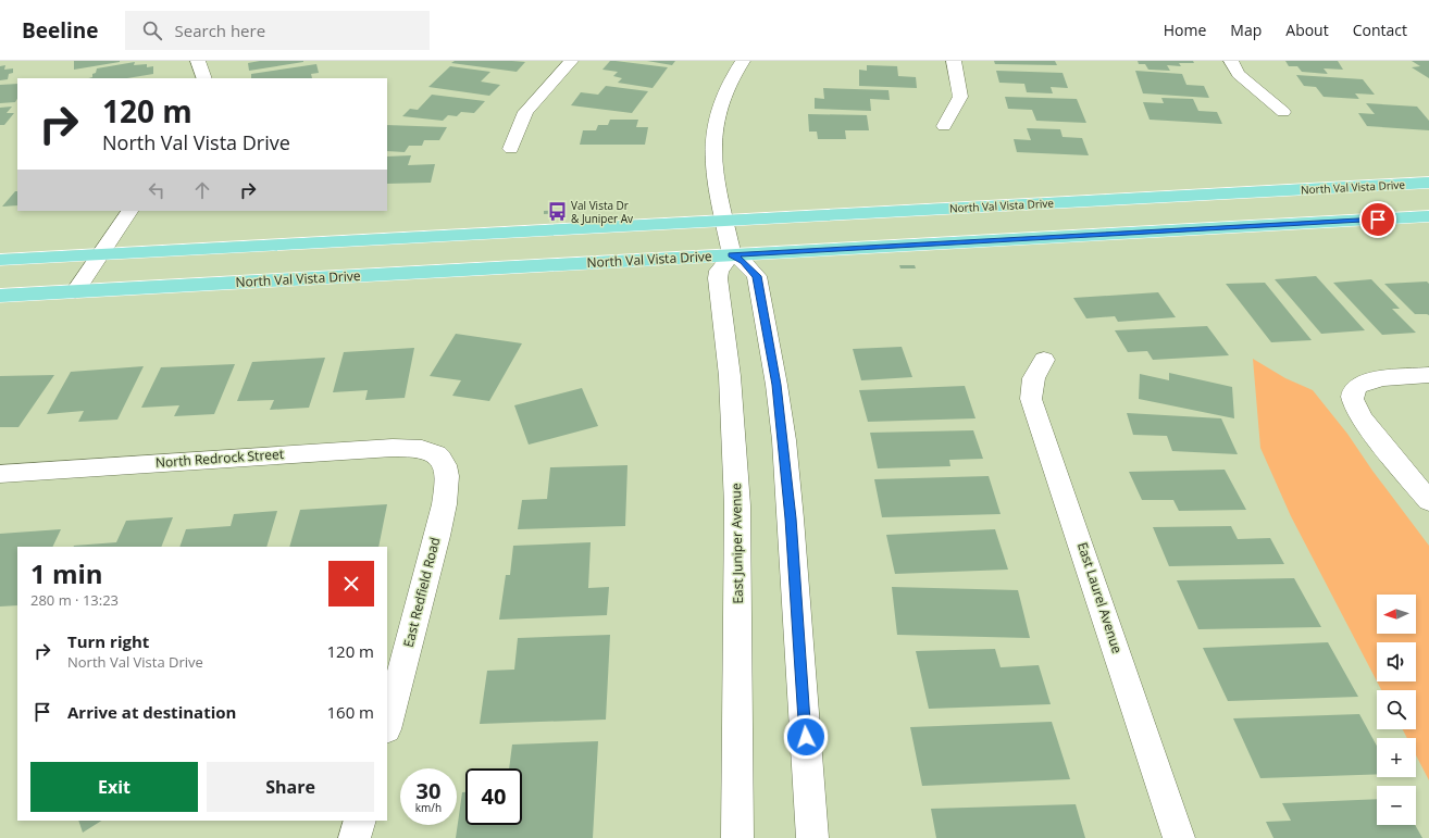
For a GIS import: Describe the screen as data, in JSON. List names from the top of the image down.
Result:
{
  "streets": {
    "main road": ["North Val Vista Drive"],
    "street": [
      "North Redrock Street",
      "East Juniper Avenue",
      "East Redfield Road",
      "East Laurel Avenue"
    ]
  },
  "crossings": [
    ["North Val Vista Drive", "East Juniper Avenue"],
    ["North Redrock Street", "East Redfield Road"]
  ],
  "places": {
    "bus stop": ["Val Vista Dr & Juniper Av"]
  },
  "north": "left",
  "page": {
    "header": "Beeline",
    "search": "Search here",
    "nav": [
      "Home",
      "Map",
      "About",
      "Contact"
    ],
    "turn": ["120 m", "North Val Vista Drive"],
    "heading": ["1 min", "280 m · 13:23"],
    "map_buttons": ["+", "−"],
    "list": [
      {
        "name": "Turn right",
        "note": "North Val Vista Drive",
        "value": "120 m"
      },
      {
        "name": "Arrive at destination",
        "value": "160 m"
      }
    ],
    "buttons": ["Exit", "Share"],
    "speed": "30 km/h",
    "limit": "40"
  }
}
